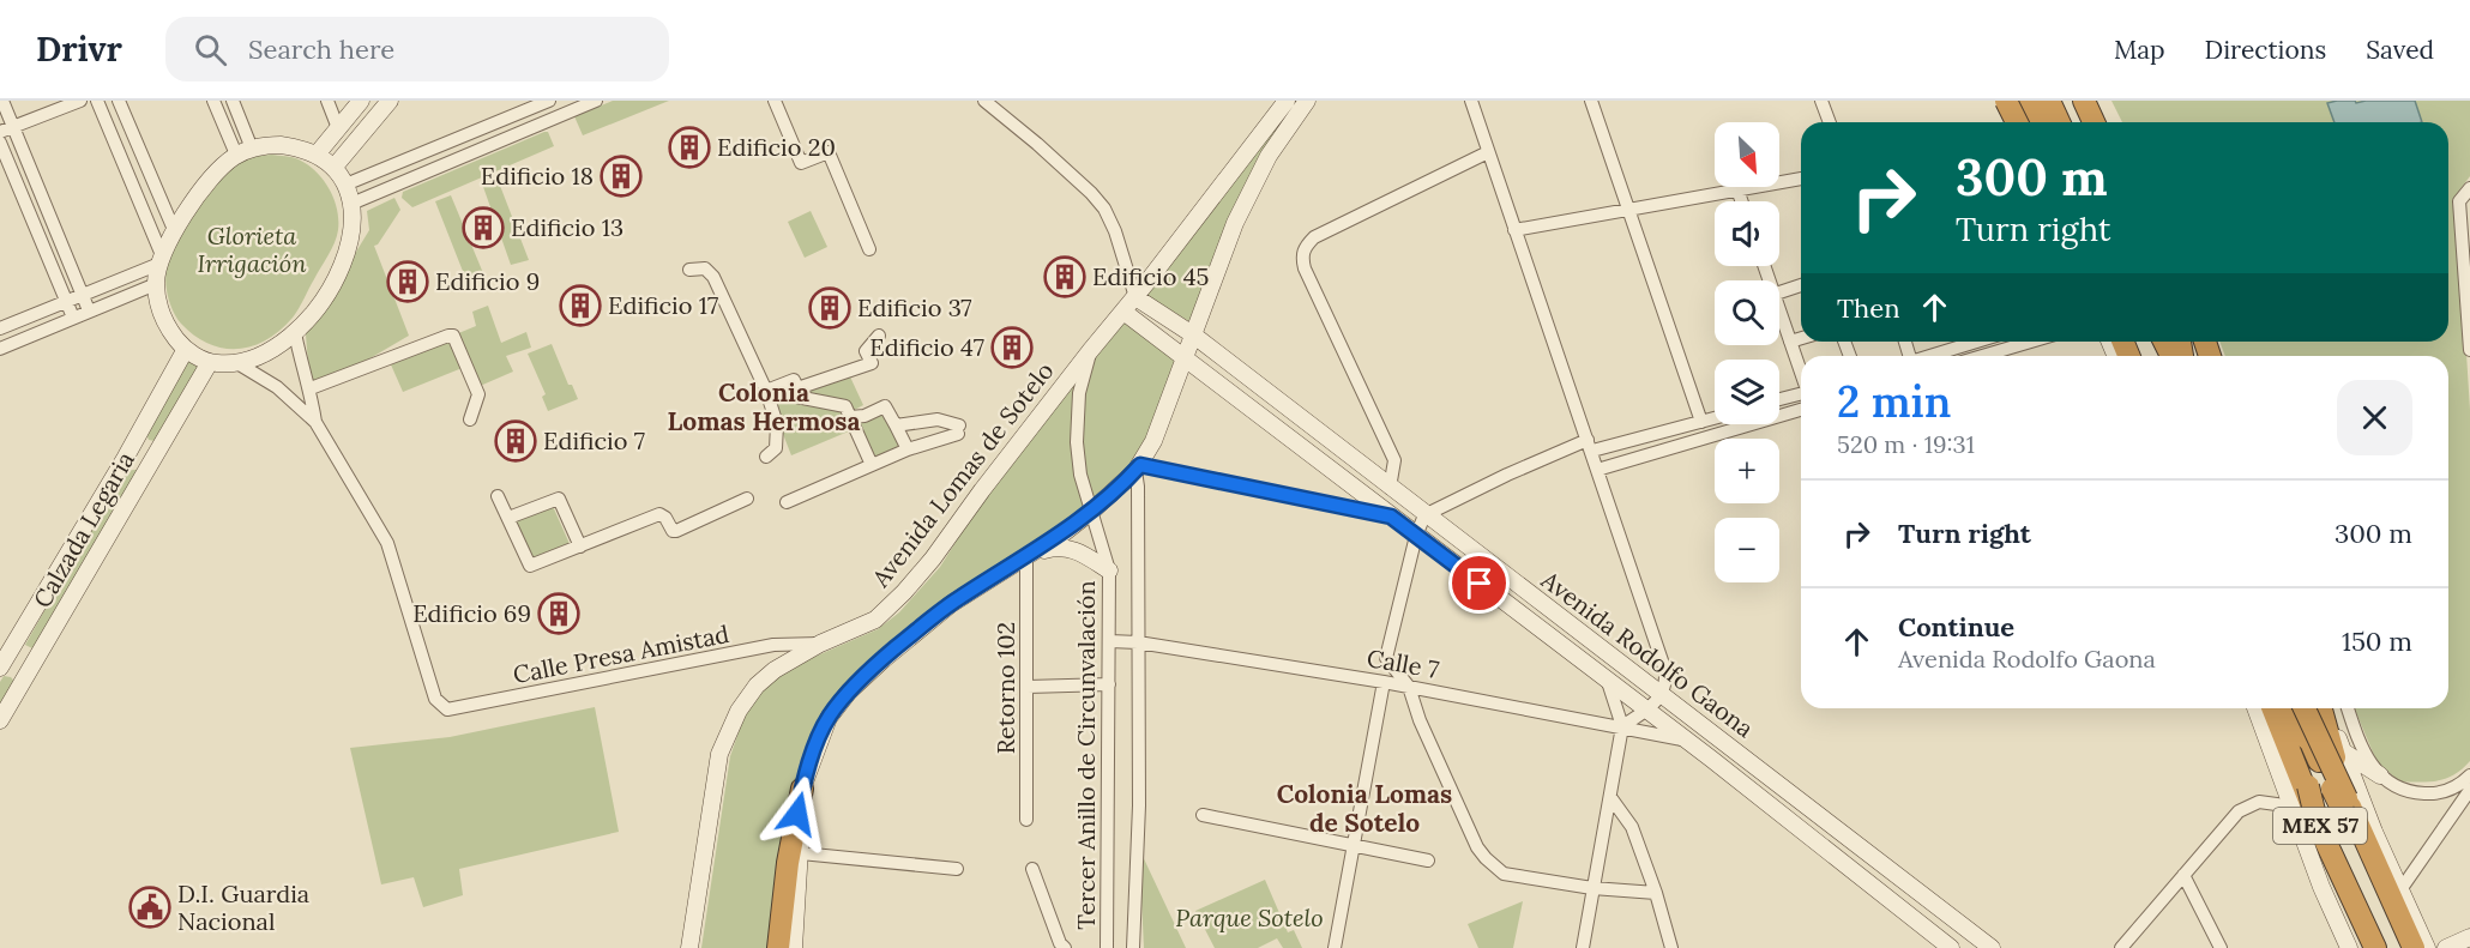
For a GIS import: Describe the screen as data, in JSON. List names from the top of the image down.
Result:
{
  "streets": {
    "highway": ["MEX 57"],
    "main road": ["Avenida Lomas de Sotelo", "Calzada Legaria", "Avenida Rodolfo Gaona"],
    "street": [
      "Calle Presa Amistad",
      "Calle 7",
      "Retorno 102",
      "Tercer Anillo de Circunvalación"
    ]
  },
  "crossings": [
    ["Avenida Lomas de Sotelo", "Calle Presa Amistad"],
    ["Avenida Lomas de Sotelo", "Avenida Rodolfo Gaona"],
    ["Avenida Lomas de Sotelo", "Tercer Anillo de Circunvalación"],
    ["Avenida Rodolfo Gaona", "Calle 7"],
    ["Calle 7", "Tercer Anillo de Circunvalación"]
  ],
  "districts": ["Colonia Lomas Hermosa", "Colonia Lomas de Sotelo"],
  "parks": ["Glorieta Irrigación", "Parque Sotelo"],
  "places": {
    "building": [
      "Edificio 20",
      "Edificio 18",
      "Edificio 13",
      "Edificio 45",
      "Edificio 9",
      "Edificio 17",
      "Edificio 37",
      "Edificio 47",
      "Edificio 7",
      "Edificio 69"
    ],
    "public building": ["D.I. Guardia Nacional"]
  },
  "north": "bottom right",
  "page": {
    "header": "Drivr",
    "search": "Search here",
    "nav": ["Map", "Directions", "Saved"],
    "map_buttons": ["+", "−"],
    "turn": ["300 m", "Turn right"],
    "then": "Then",
    "heading": ["2 min", "520 m · 19:31"],
    "list": [
      {
        "name": "Turn right",
        "value": "300 m"
      },
      {
        "name": "Continue",
        "note": "Avenida Rodolfo Gaona",
        "value": "150 m"
      }
    ]
  }
}
